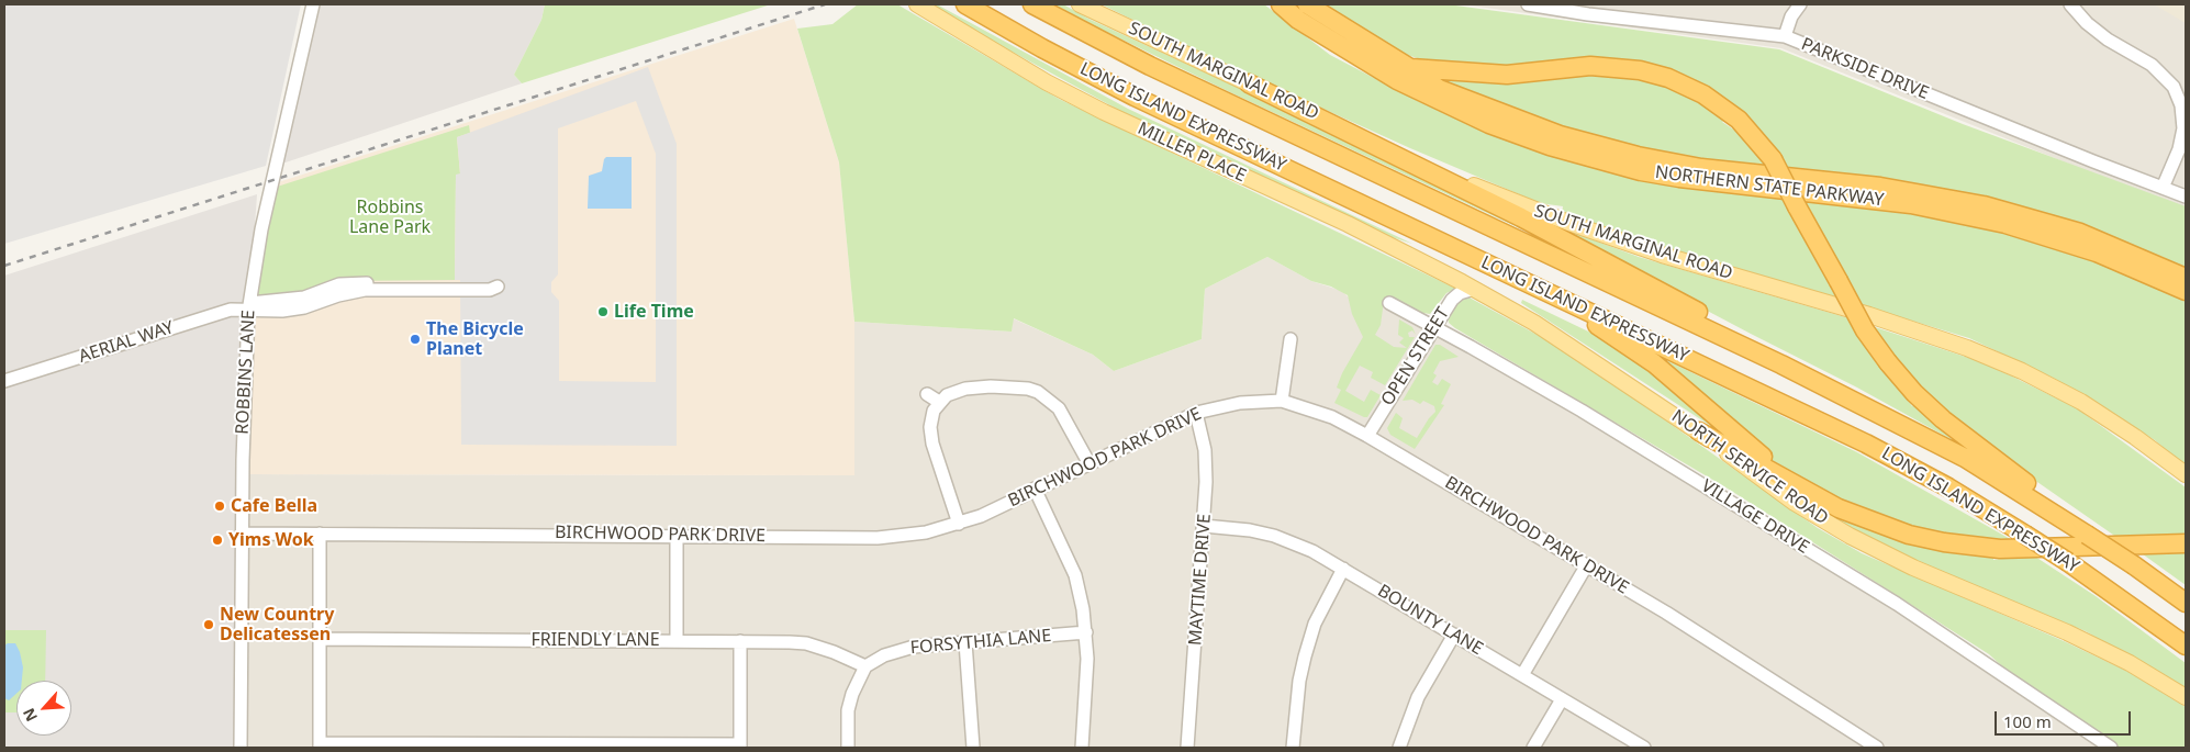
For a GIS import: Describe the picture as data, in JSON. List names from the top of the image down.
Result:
{
  "streets": {
    "highway": ["LONG ISLAND EXPRESSWAY", "NORTHERN STATE PARKWAY"],
    "main road": ["SOUTH MARGINAL ROAD", "MILLER PLACE", "NORTH SERVICE ROAD"],
    "street": [
      "PARKSIDE DRIVE",
      "AERIAL WAY",
      "OPEN STREET",
      "ROBBINS LANE",
      "BIRCHWOOD PARK DRIVE",
      "VILLAGE DRIVE",
      "MAYTIME DRIVE",
      "BOUNTY LANE",
      "FRIENDLY LANE",
      "FORSYTHIA LANE"
    ]
  },
  "crossings": [
    ["MILLER PLACE", "OPEN STREET"],
    ["MILLER PLACE", "NORTH SERVICE ROAD"],
    ["AERIAL WAY", "ROBBINS LANE"],
    ["OPEN STREET", "BIRCHWOOD PARK DRIVE"],
    ["OPEN STREET", "NORTH SERVICE ROAD"],
    ["OPEN STREET", "VILLAGE DRIVE"],
    ["ROBBINS LANE", "BIRCHWOOD PARK DRIVE"],
    ["BIRCHWOOD PARK DRIVE", "MAYTIME DRIVE"],
    ["MAYTIME DRIVE", "BOUNTY LANE"],
    ["FRIENDLY LANE", "FORSYTHIA LANE"]
  ],
  "parks": ["Robbins Lane Park"],
  "places": [
    "Life Time",
    "The Bicycle Planet",
    "Cafe Bella",
    "Yims Wok",
    "New Country Delicatessen"
  ],
  "scale_bar": "100 m",
  "north": "bottom left"
}
